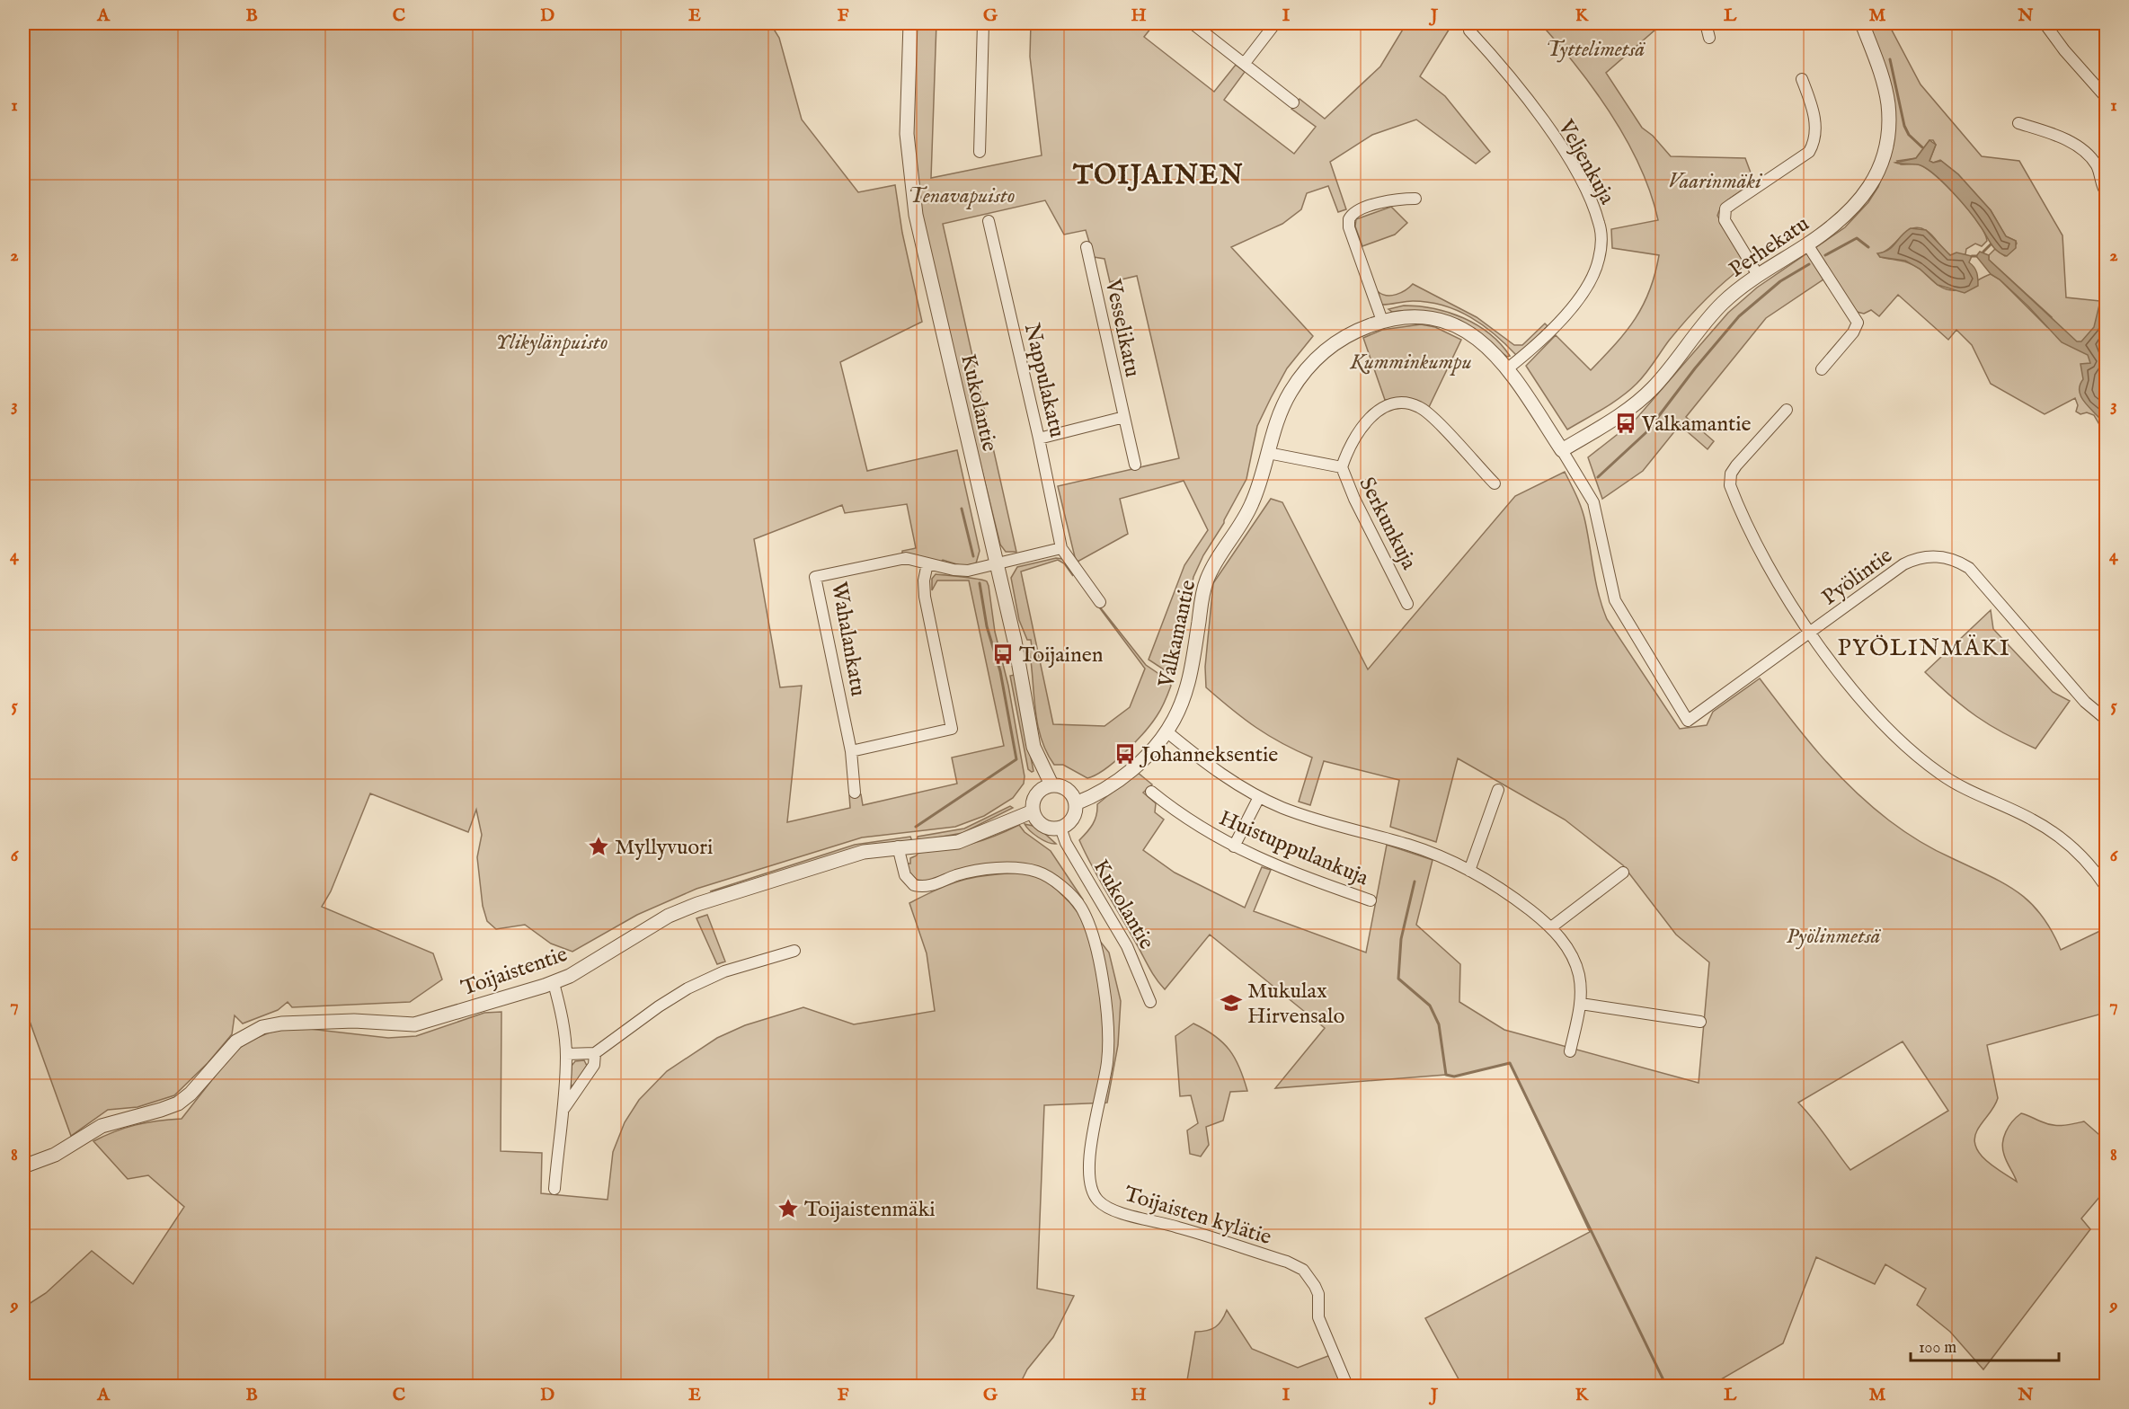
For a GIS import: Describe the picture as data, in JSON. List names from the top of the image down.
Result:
{
  "streets": {
    "street": [
      "Veljenkuja",
      "Perhekatu",
      "Vesselikatu",
      "Nappulakatu",
      "Kukolantie",
      "Serkunkuja",
      "Pyölintie",
      "Valkamantie",
      "Wahalankatu",
      "Huistuppulankuja",
      "Toijaistentie",
      "Toijaisten kylätie"
    ]
  },
  "crossings": [
    ["Veljenkuja", "Valkamantie"],
    ["Perhekatu", "Valkamantie"],
    ["Kukolantie", "Valkamantie"],
    ["Kukolantie", "Wahalankatu"],
    ["Kukolantie", "Toijaistentie"],
    ["Serkunkuja", "Valkamantie"],
    ["Pyölintie", "Valkamantie"],
    ["Valkamantie", "Toijaistentie"],
    ["Toijaistentie", "Toijaisten kylätie"]
  ],
  "districts": ["TOIJAINEN", "PYÖLINMÄKI"],
  "parks": [
    "Tyttelimetsä",
    "Vaarinmäki",
    "Tenavapuisto",
    "Ylikylänpuisto",
    "Kumminkumpu",
    "Pyölinmetsä"
  ],
  "places": {
    "bus stop": ["Valkamantie", "Toijainen", "Johanneksentie"],
    "place": ["Myllyvuori", "Toijaistenmäki"],
    "school or university": ["Mukulax Hirvensalo"]
  },
  "scale_bar": "100 m",
  "grid": {
    "columns": [
      "A",
      "B",
      "C",
      "D",
      "E",
      "F",
      "G",
      "H",
      "I",
      "J",
      "K",
      "L",
      "M",
      "N"
    ],
    "rows": [
      "1",
      "2",
      "3",
      "4",
      "5",
      "6",
      "7",
      "8",
      "9"
    ]
  }
}
